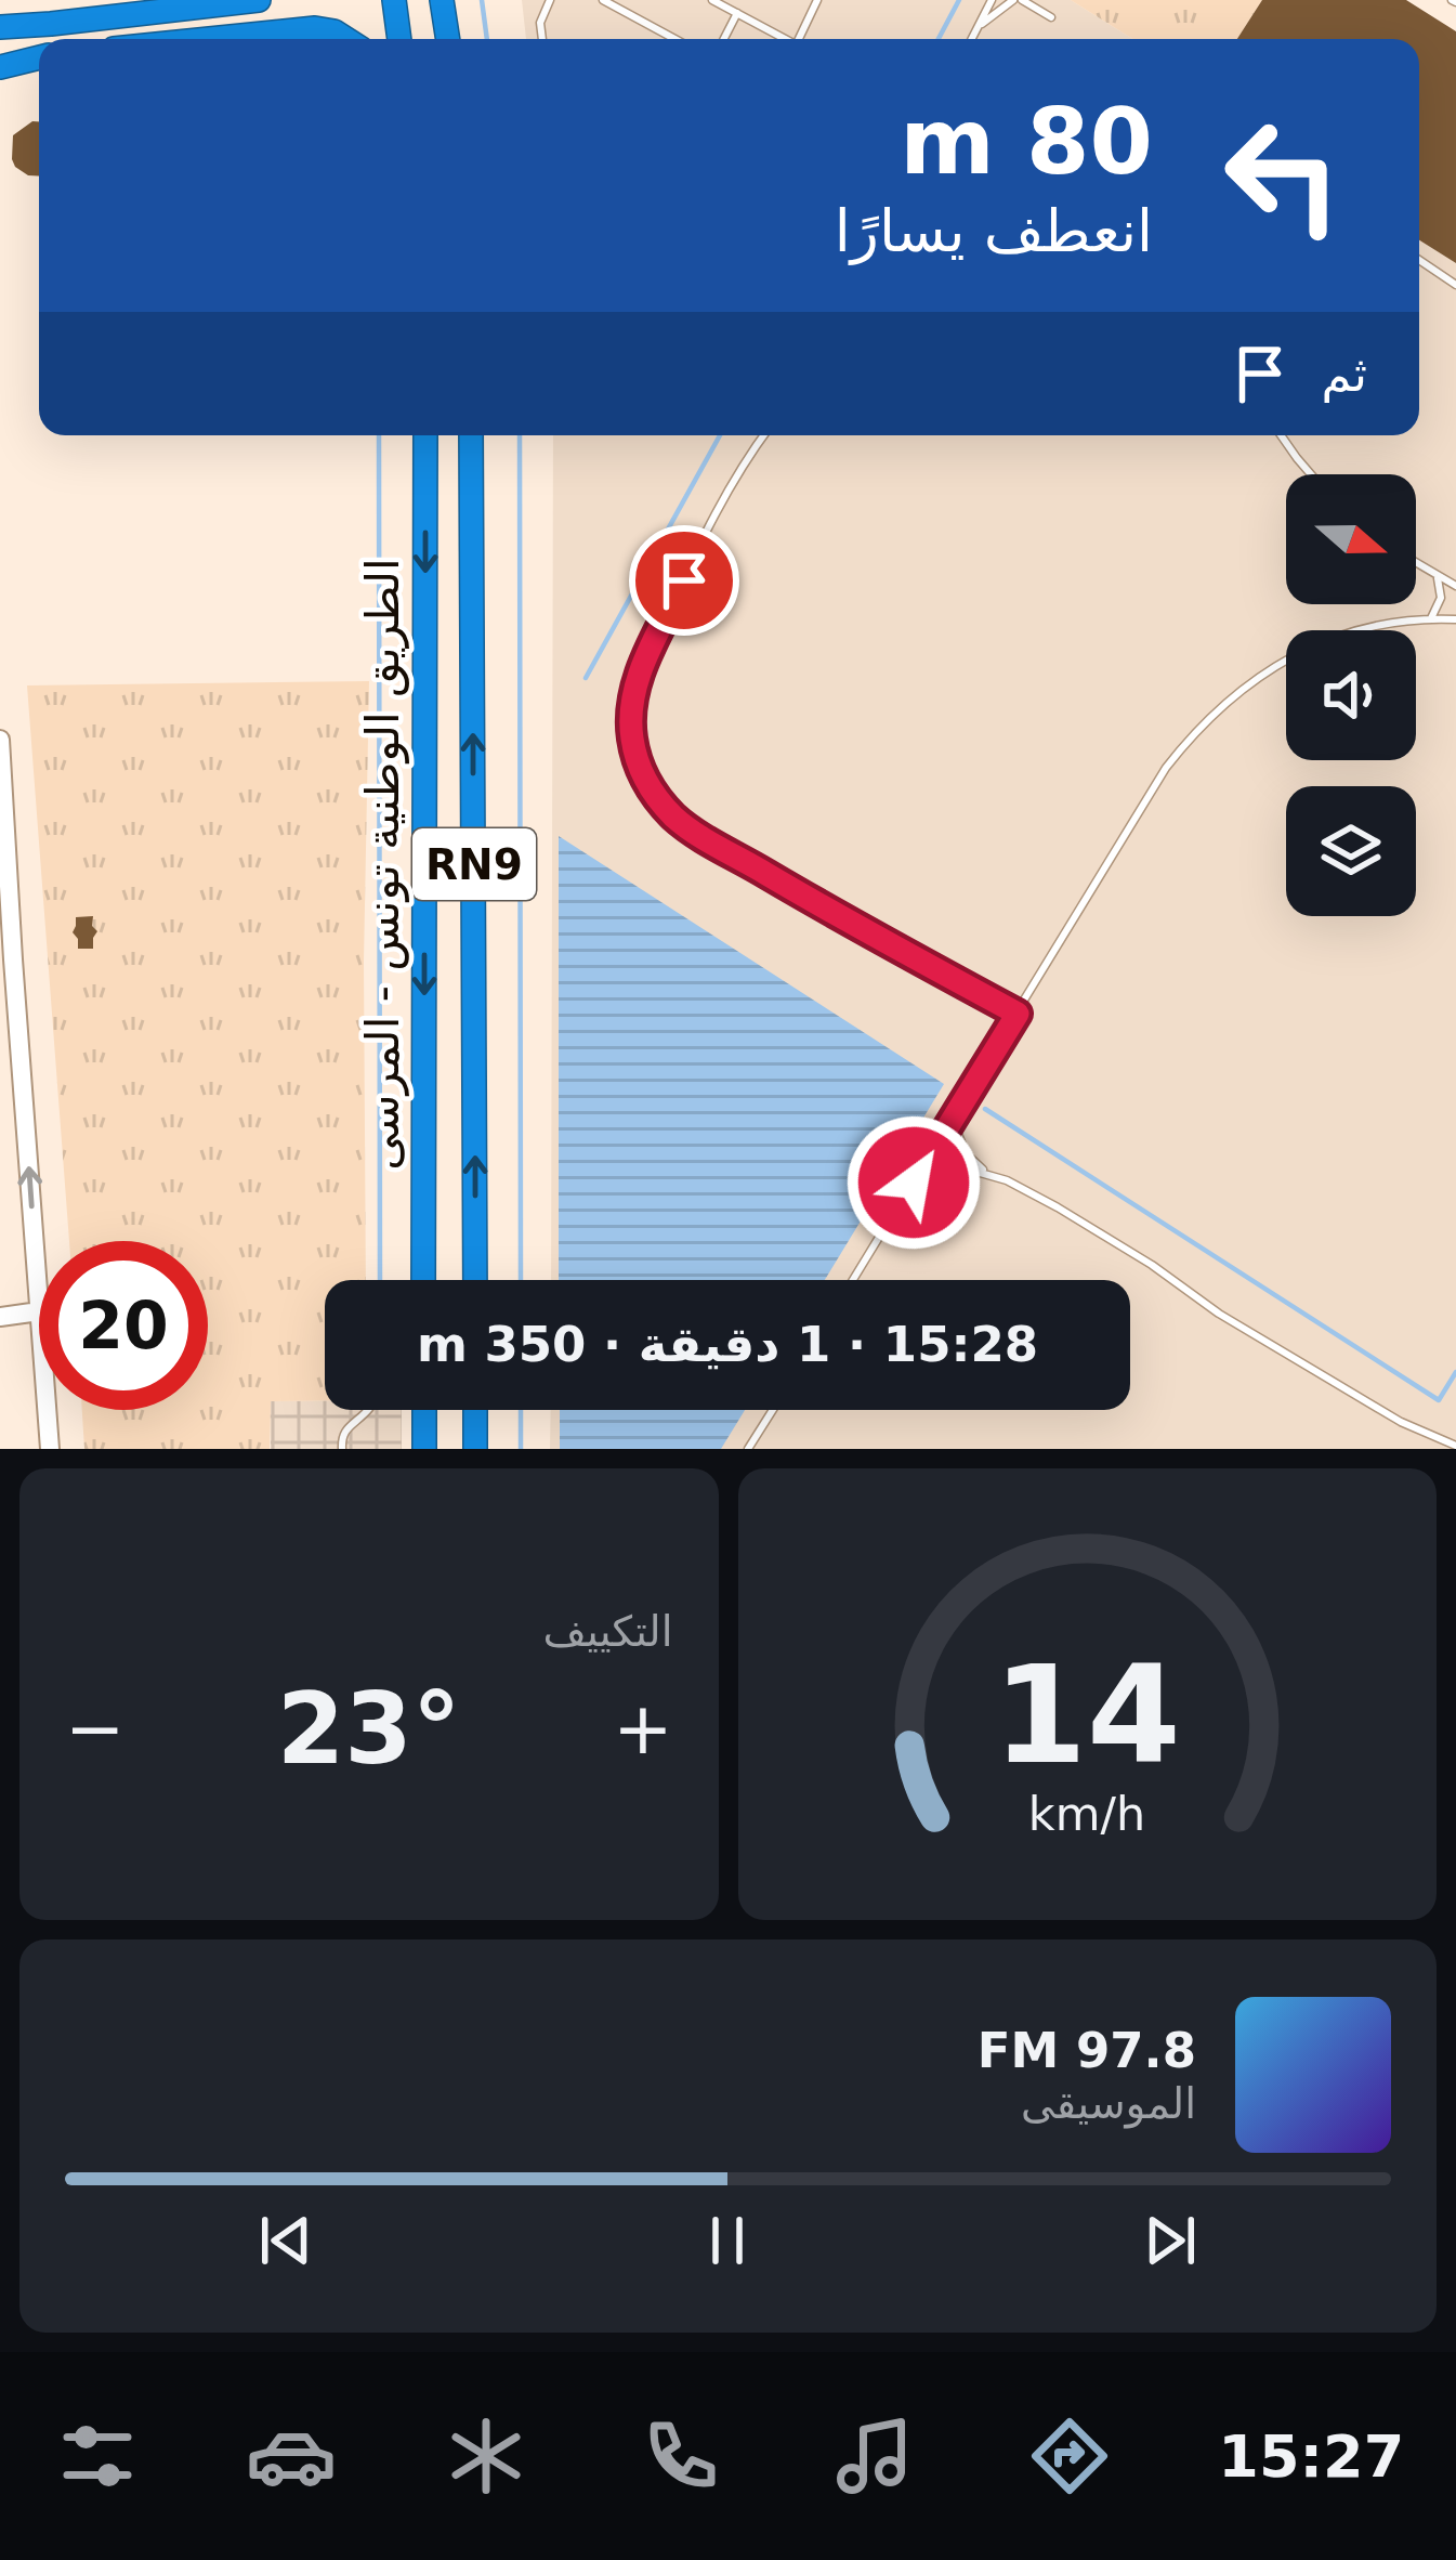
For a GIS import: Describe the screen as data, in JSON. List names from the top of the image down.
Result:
{
  "streets": {
    "highway": ["الطريق الوطنية تونس - المرسى", "RN9"]
  },
  "north": "right",
  "page": {
    "turn": ["80 m", "انعطف يسارًا"],
    "then": "ثم",
    "limit": "20",
    "trip": "15:28 · 1 دقيقة · 350 m",
    "tile": "التكييف",
    "heat": ["−", "23°", "+"],
    "song": ["97.8 FM", "الموسيقى"],
    "tabs": "15:27",
    "gauge": ["14", "km/h"]
  }
}
